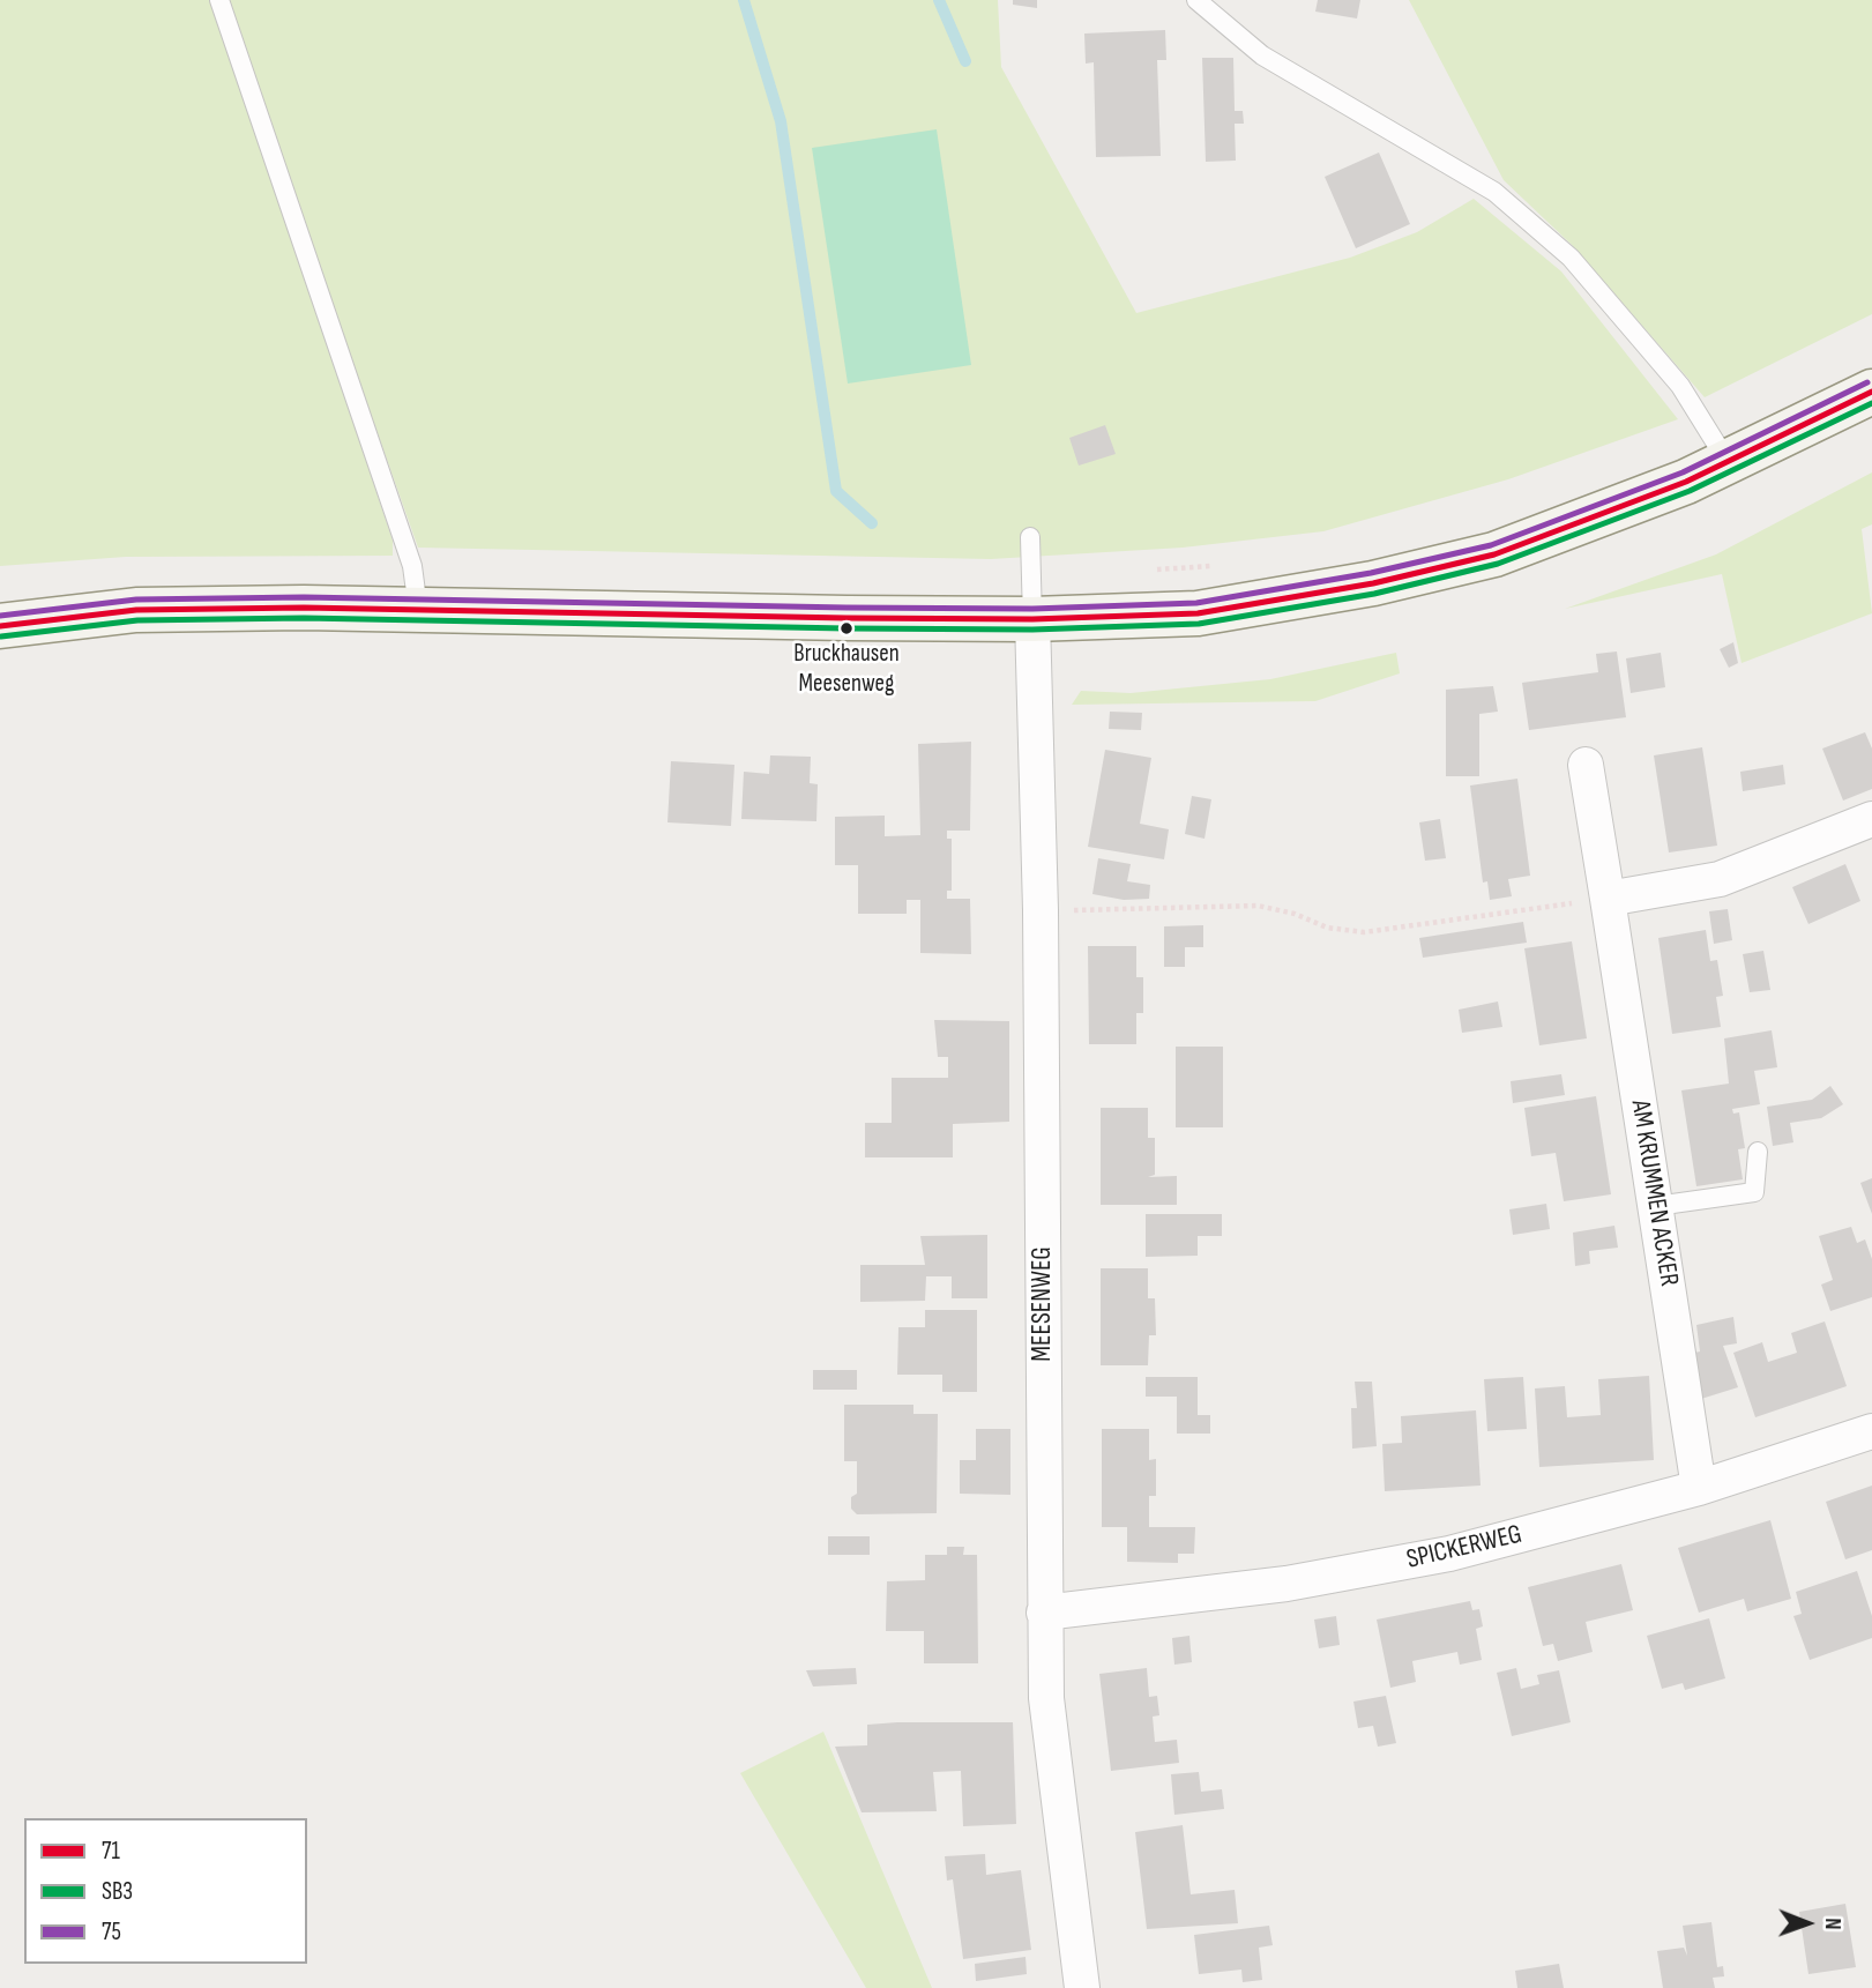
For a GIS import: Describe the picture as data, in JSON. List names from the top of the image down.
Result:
{
  "streets": {
    "street": ["AM KRUMMEN ACKER", "MEESENWEG", "SPICKERWEG"]
  },
  "crossings": [
    ["AM KRUMMEN ACKER", "SPICKERWEG"],
    ["MEESENWEG", "SPICKERWEG"]
  ],
  "places": ["Bruckhausen Meesenweg"],
  "lines": ["transit line 75", "transit line 71", "transit line SB3"],
  "legend": ["71", "SB3", "75"],
  "north": "right"
}
